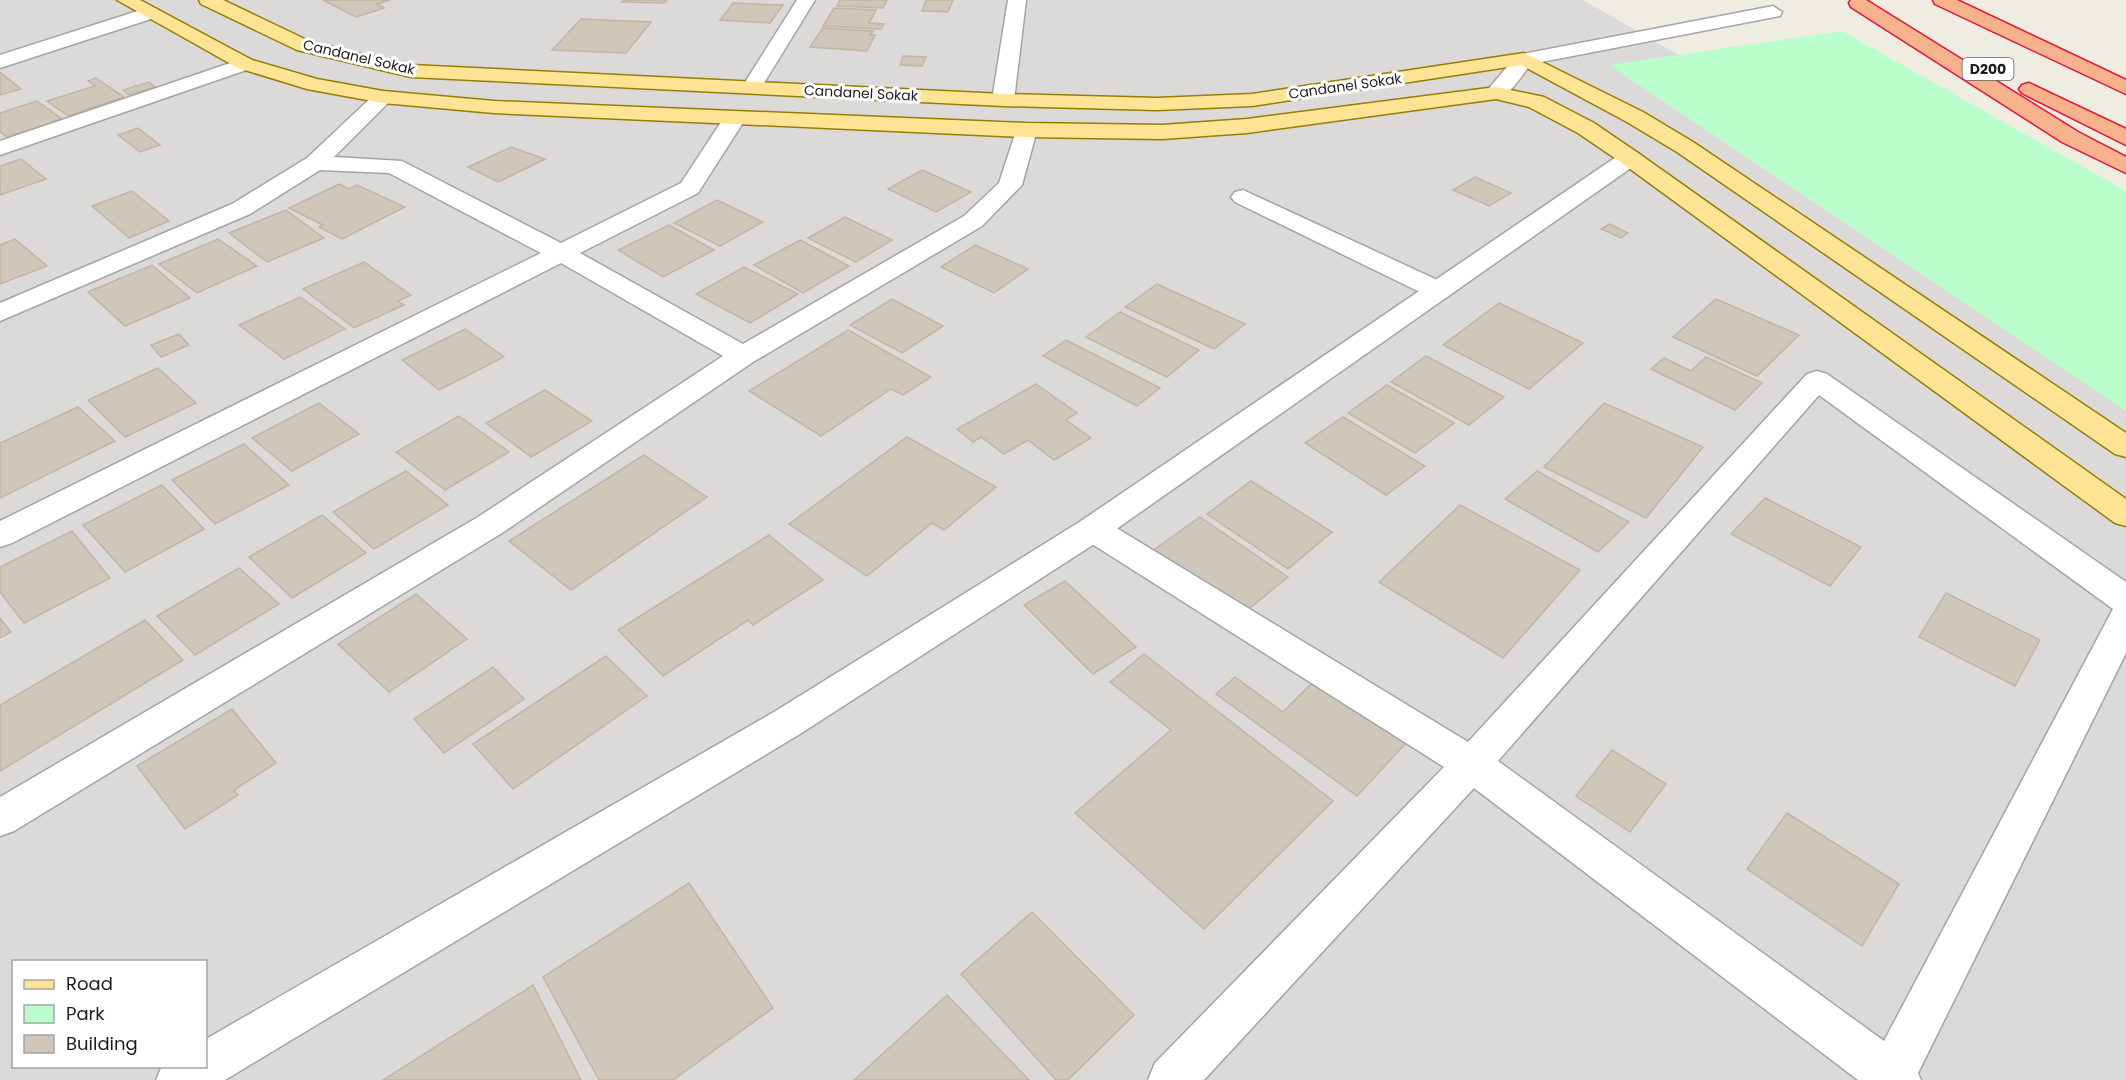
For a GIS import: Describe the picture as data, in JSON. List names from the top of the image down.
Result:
{
  "streets": {
    "highway": ["D200"],
    "main road": ["Candanel Sokak"]
  },
  "legend": ["Road", "Park", "Building"]
}
